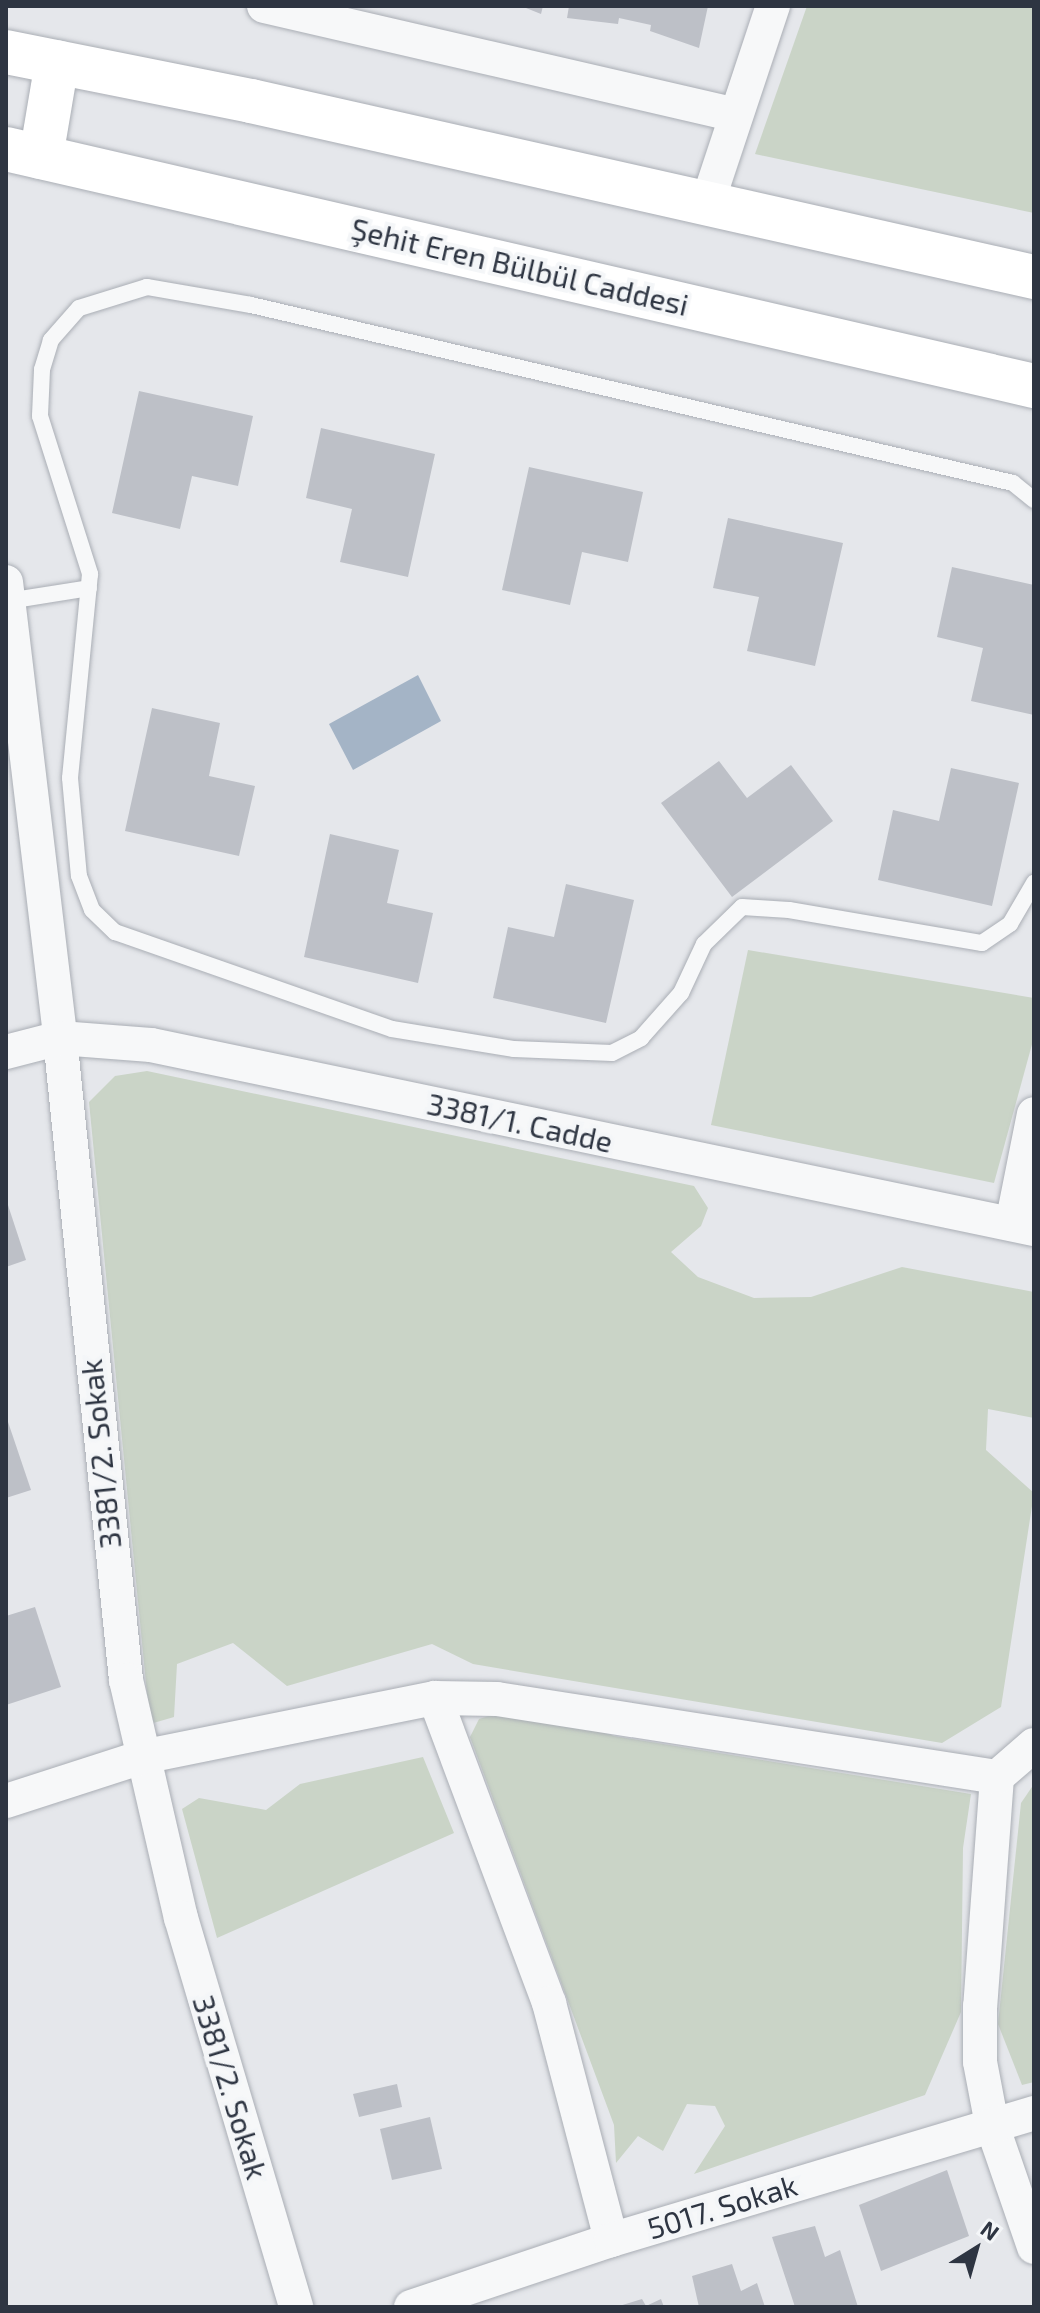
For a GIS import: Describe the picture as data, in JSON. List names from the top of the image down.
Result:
{
  "streets": {
    "main road": ["Şehit Eren Bülbül Caddesi"],
    "street": ["3381/1. Cadde", "3381/2. Sokak", "5017. Sokak"]
  },
  "crossings": [
    ["3381/1. Cadde", "3381/2. Sokak"]
  ],
  "north": "top right"
}
